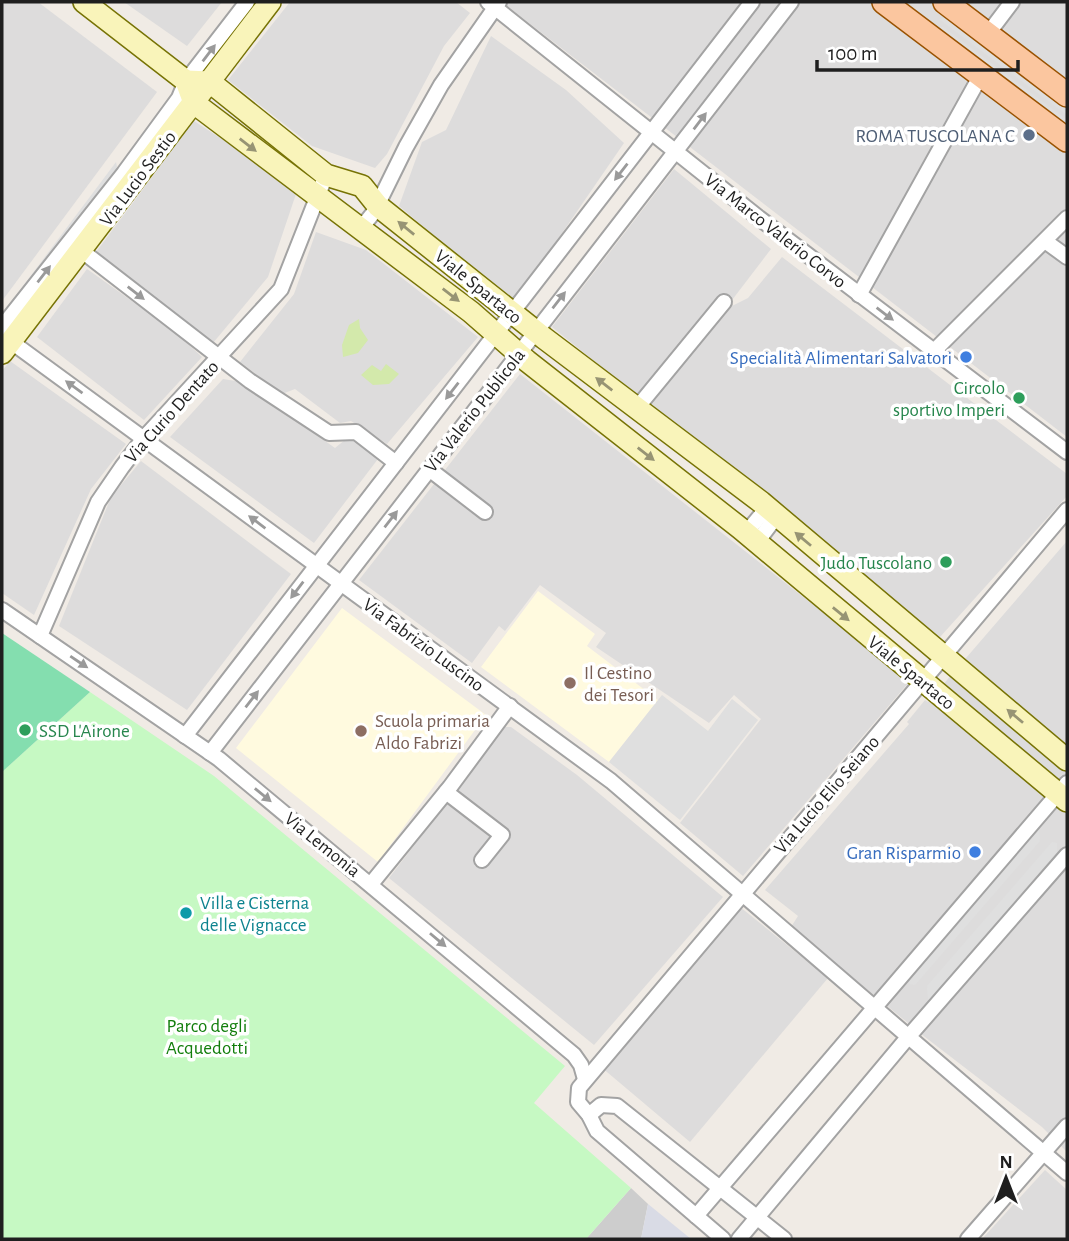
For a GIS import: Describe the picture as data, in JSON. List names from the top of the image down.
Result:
{
  "streets": {
    "street": [
      "Via Lucio Sestio",
      "Via Marco Valerio Corvo",
      "Viale Spartaco",
      "Via Valerio Publicola",
      "Via Curio Dentato",
      "Via Fabrizio Luscino",
      "Via Lucio Elio Seiano",
      "Via Lemonia"
    ]
  },
  "crossings": [
    ["Via Lucio Sestio", "Viale Spartaco"],
    ["Via Lucio Sestio", "Via Fabrizio Luscino"],
    ["Via Marco Valerio Corvo", "Via Valerio Publicola"],
    ["Viale Spartaco", "Via Valerio Publicola"],
    ["Viale Spartaco", "Via Curio Dentato"],
    ["Viale Spartaco", "Via Lucio Elio Seiano"],
    ["Via Valerio Publicola", "Via Fabrizio Luscino"],
    ["Via Valerio Publicola", "Via Lemonia"],
    ["Via Curio Dentato", "Via Fabrizio Luscino"],
    ["Via Curio Dentato", "Via Lemonia"],
    ["Via Fabrizio Luscino", "Via Lucio Elio Seiano"],
    ["Via Lucio Elio Seiano", "Via Lemonia"]
  ],
  "one_way": ["Via Lemonia"],
  "parks": ["Parco degli Acquedotti"],
  "places": [
    "ROMA TUSCOLANA C",
    "Specialità Alimentari Salvatori",
    "Circolo sportivo Imperi",
    "Judo Tuscolano",
    "Il Cestino dei Tesori",
    "SSD L'Airone",
    "Scuola primaria Aldo Fabrizi",
    "Gran Risparmio",
    "Villa e Cisterna delle Vignacce"
  ],
  "scale_bar": "100 m",
  "north": "top"
}
